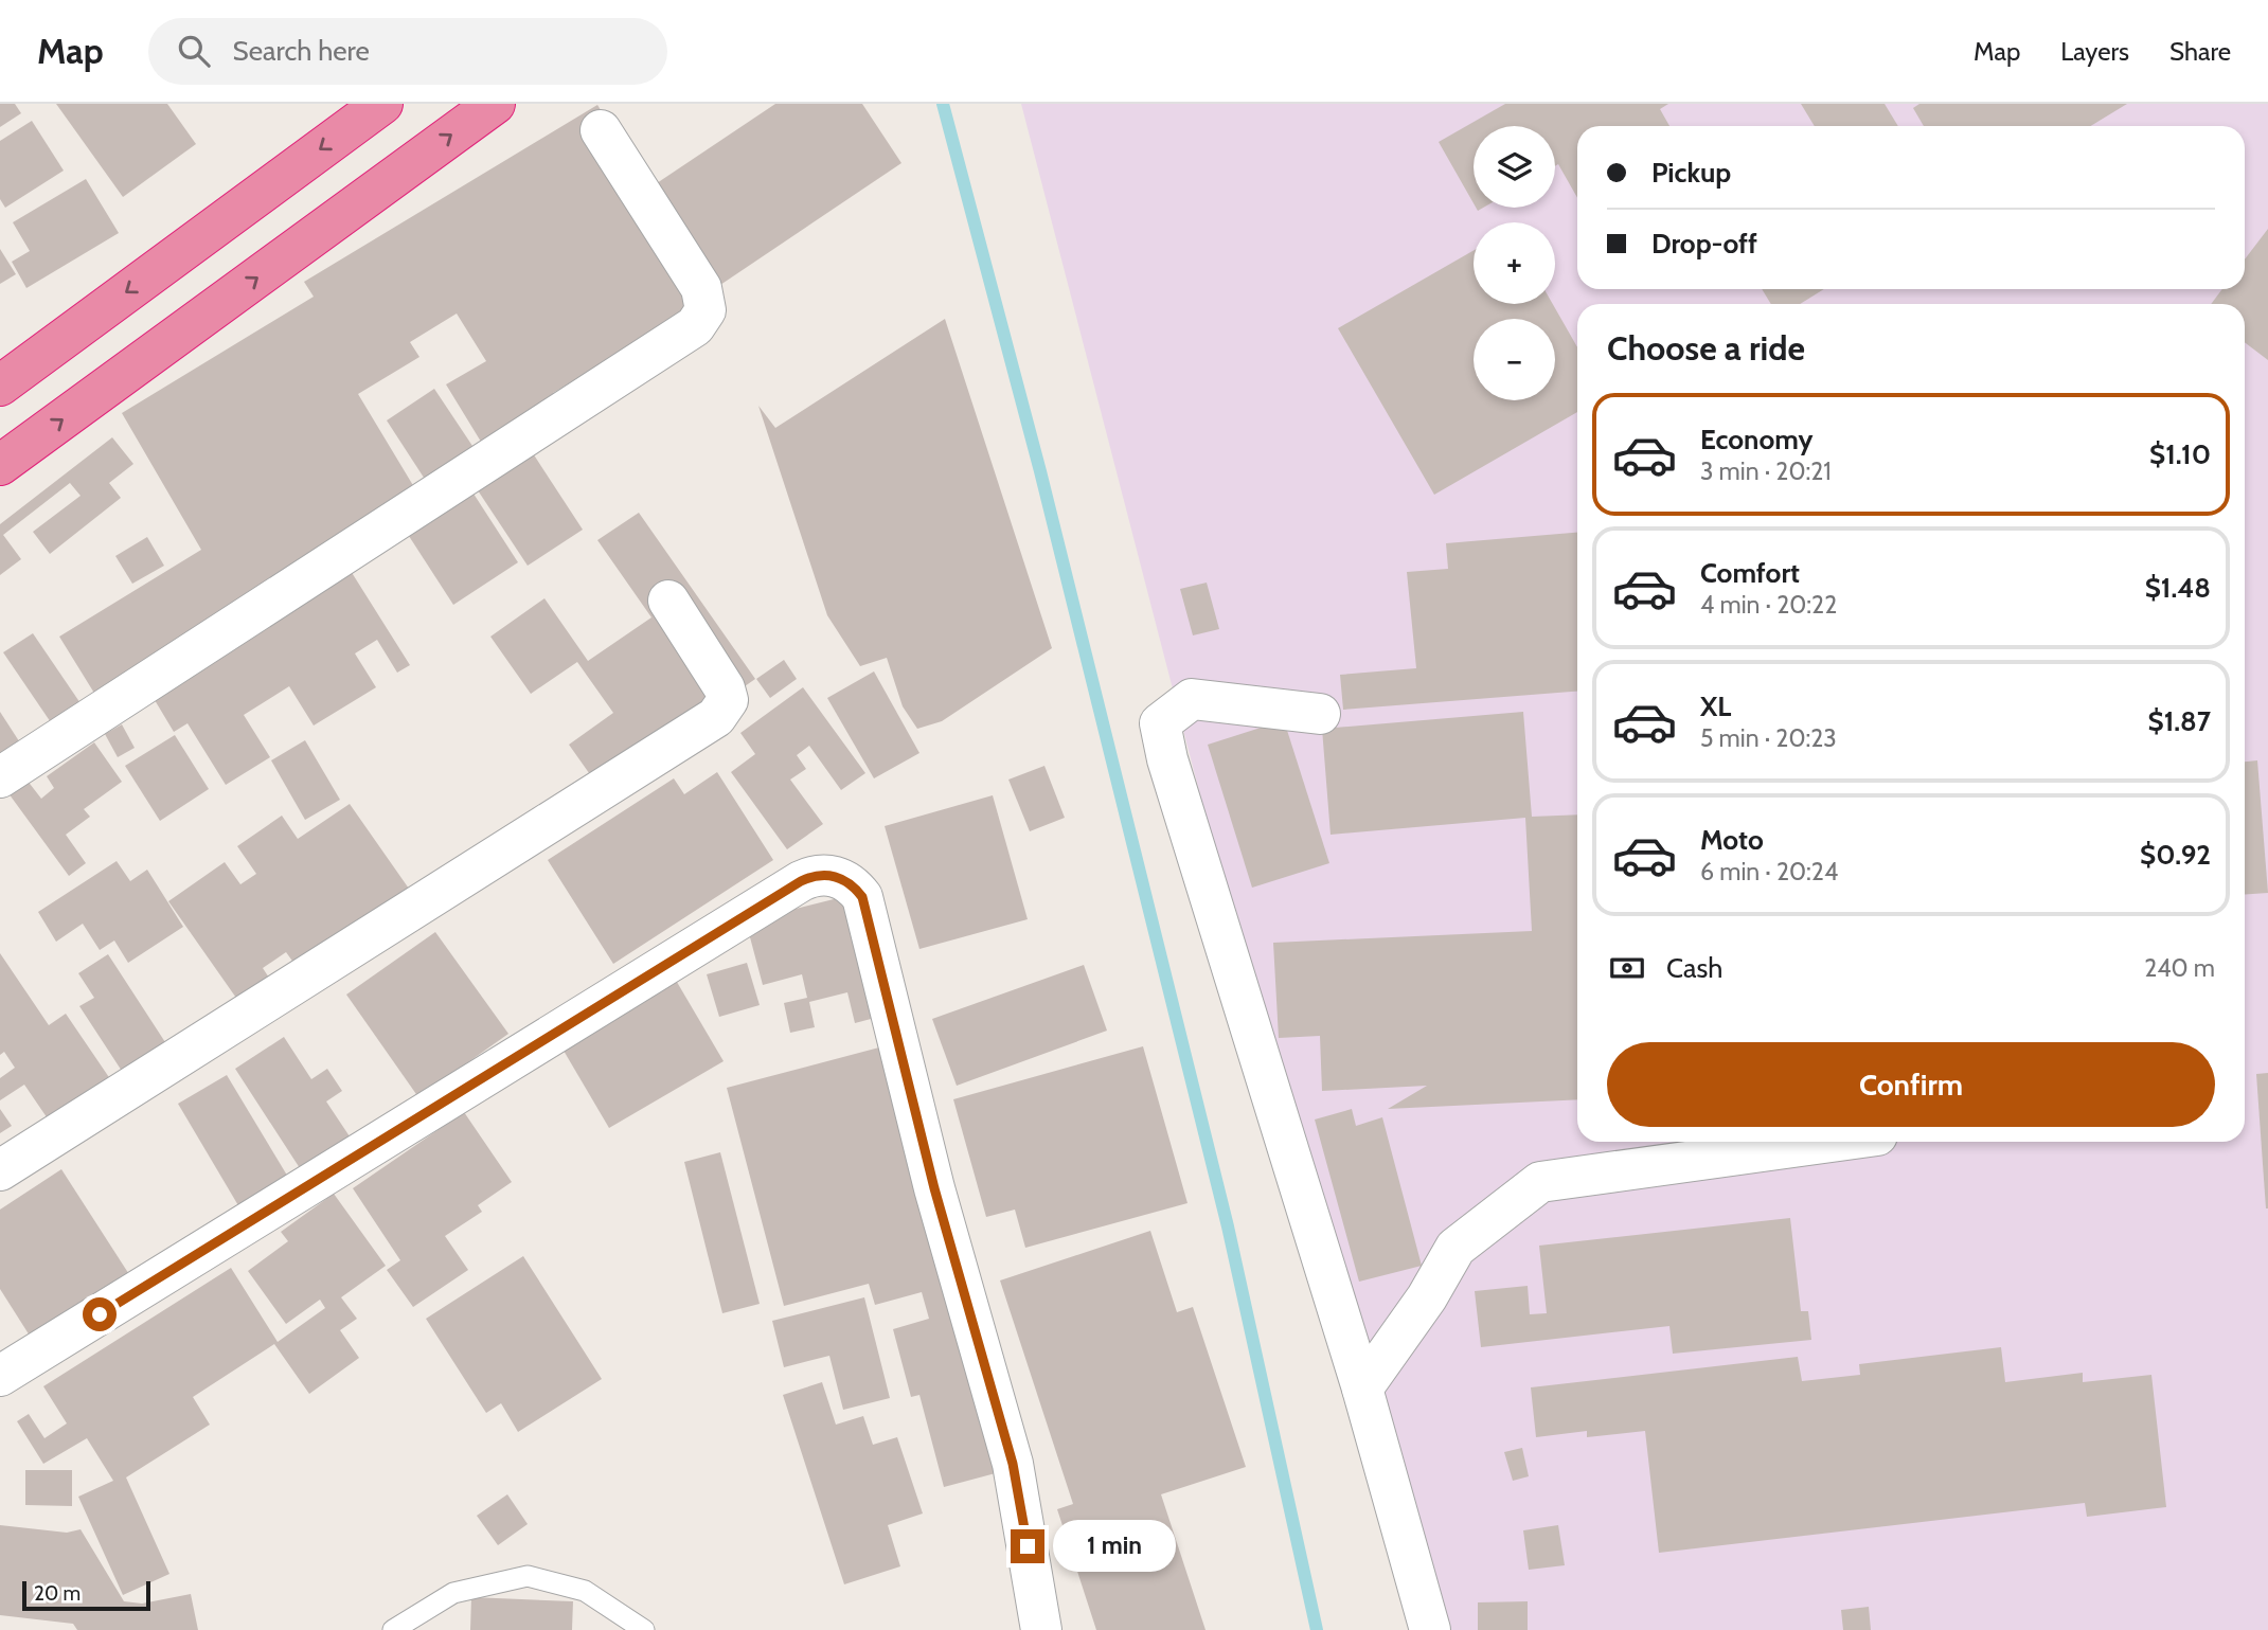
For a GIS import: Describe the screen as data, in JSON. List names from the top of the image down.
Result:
{
  "scale_bar": "20 m",
  "page": {
    "header": "Map",
    "search": "Search here",
    "nav": ["Map", "Layers", "Share"],
    "map_buttons": ["+", "−"],
    "banner": ["Pickup", "Drop-off"],
    "heading": "Choose a ride",
    "list": [
      {
        "name": "Economy",
        "note": "3 min · 20:21",
        "value": "$1.10"
      },
      {
        "name": "Comfort",
        "note": "4 min · 20:22",
        "value": "$1.48"
      },
      {
        "name": "XL",
        "note": "5 min · 20:23",
        "value": "$1.87"
      },
      {
        "name": "Moto",
        "note": "6 min · 20:24",
        "value": "$0.92"
      }
    ],
    "pay": ["Cash", "240 m"],
    "buttons": "Confirm",
    "bubble": "1 min",
    "scale": "20 m"
  }
}
